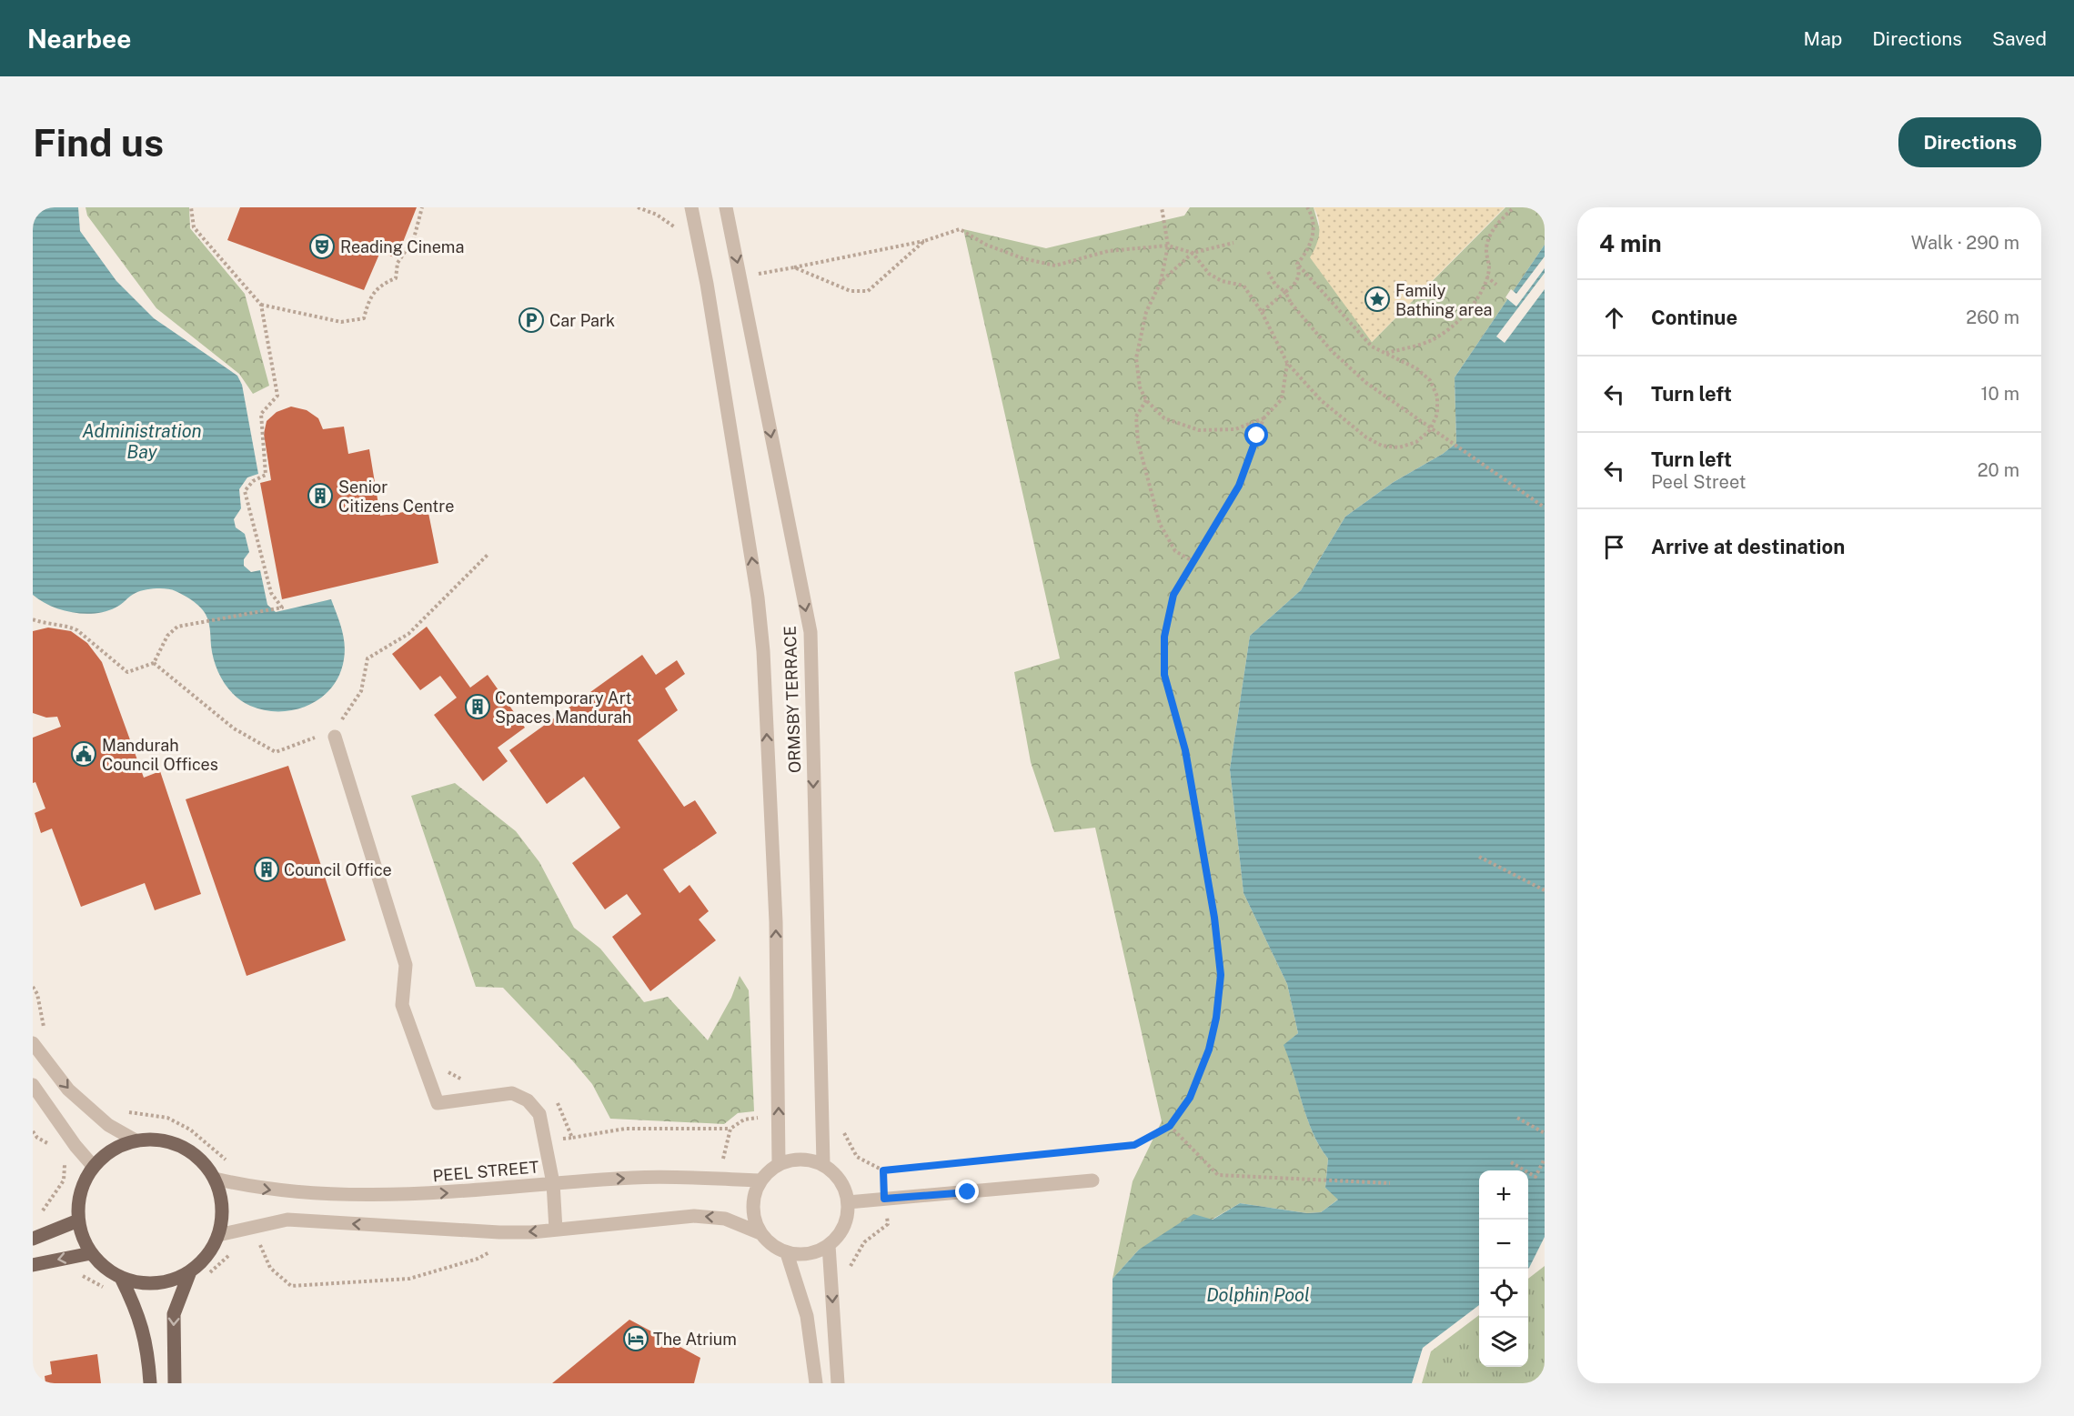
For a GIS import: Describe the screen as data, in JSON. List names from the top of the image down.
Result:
{
  "streets": {
    "street": ["ORMSBY TERRACE", "PEEL STREET"]
  },
  "crossings": [
    ["ORMSBY TERRACE", "PEEL STREET"]
  ],
  "water": ["Administration Bay", "Dolphin Pool"],
  "places": {
    "theatre": ["Reading Cinema"],
    "place": ["Family Bathing area"],
    "parking": ["Car Park"],
    "building": ["Senior Citizens Centre", "Contemporary Art Spaces Mandurah", "Council Office"],
    "public building": ["Mandurah Council Offices"],
    "hotel": ["The Atrium"]
  },
  "page": {
    "header": "Nearbee",
    "nav": ["Map", "Directions", "Saved"],
    "buttons": "Directions",
    "title": "Find us",
    "heading": ["4 min", "Walk · 290 m"],
    "list": [
      ["Continue", "260 m"],
      ["Turn left", "10 m"],
      ["Turn left", "Peel Street", "20 m"],
      "Arrive at destination"
    ],
    "map_buttons": ["+", "−"]
  }
}
